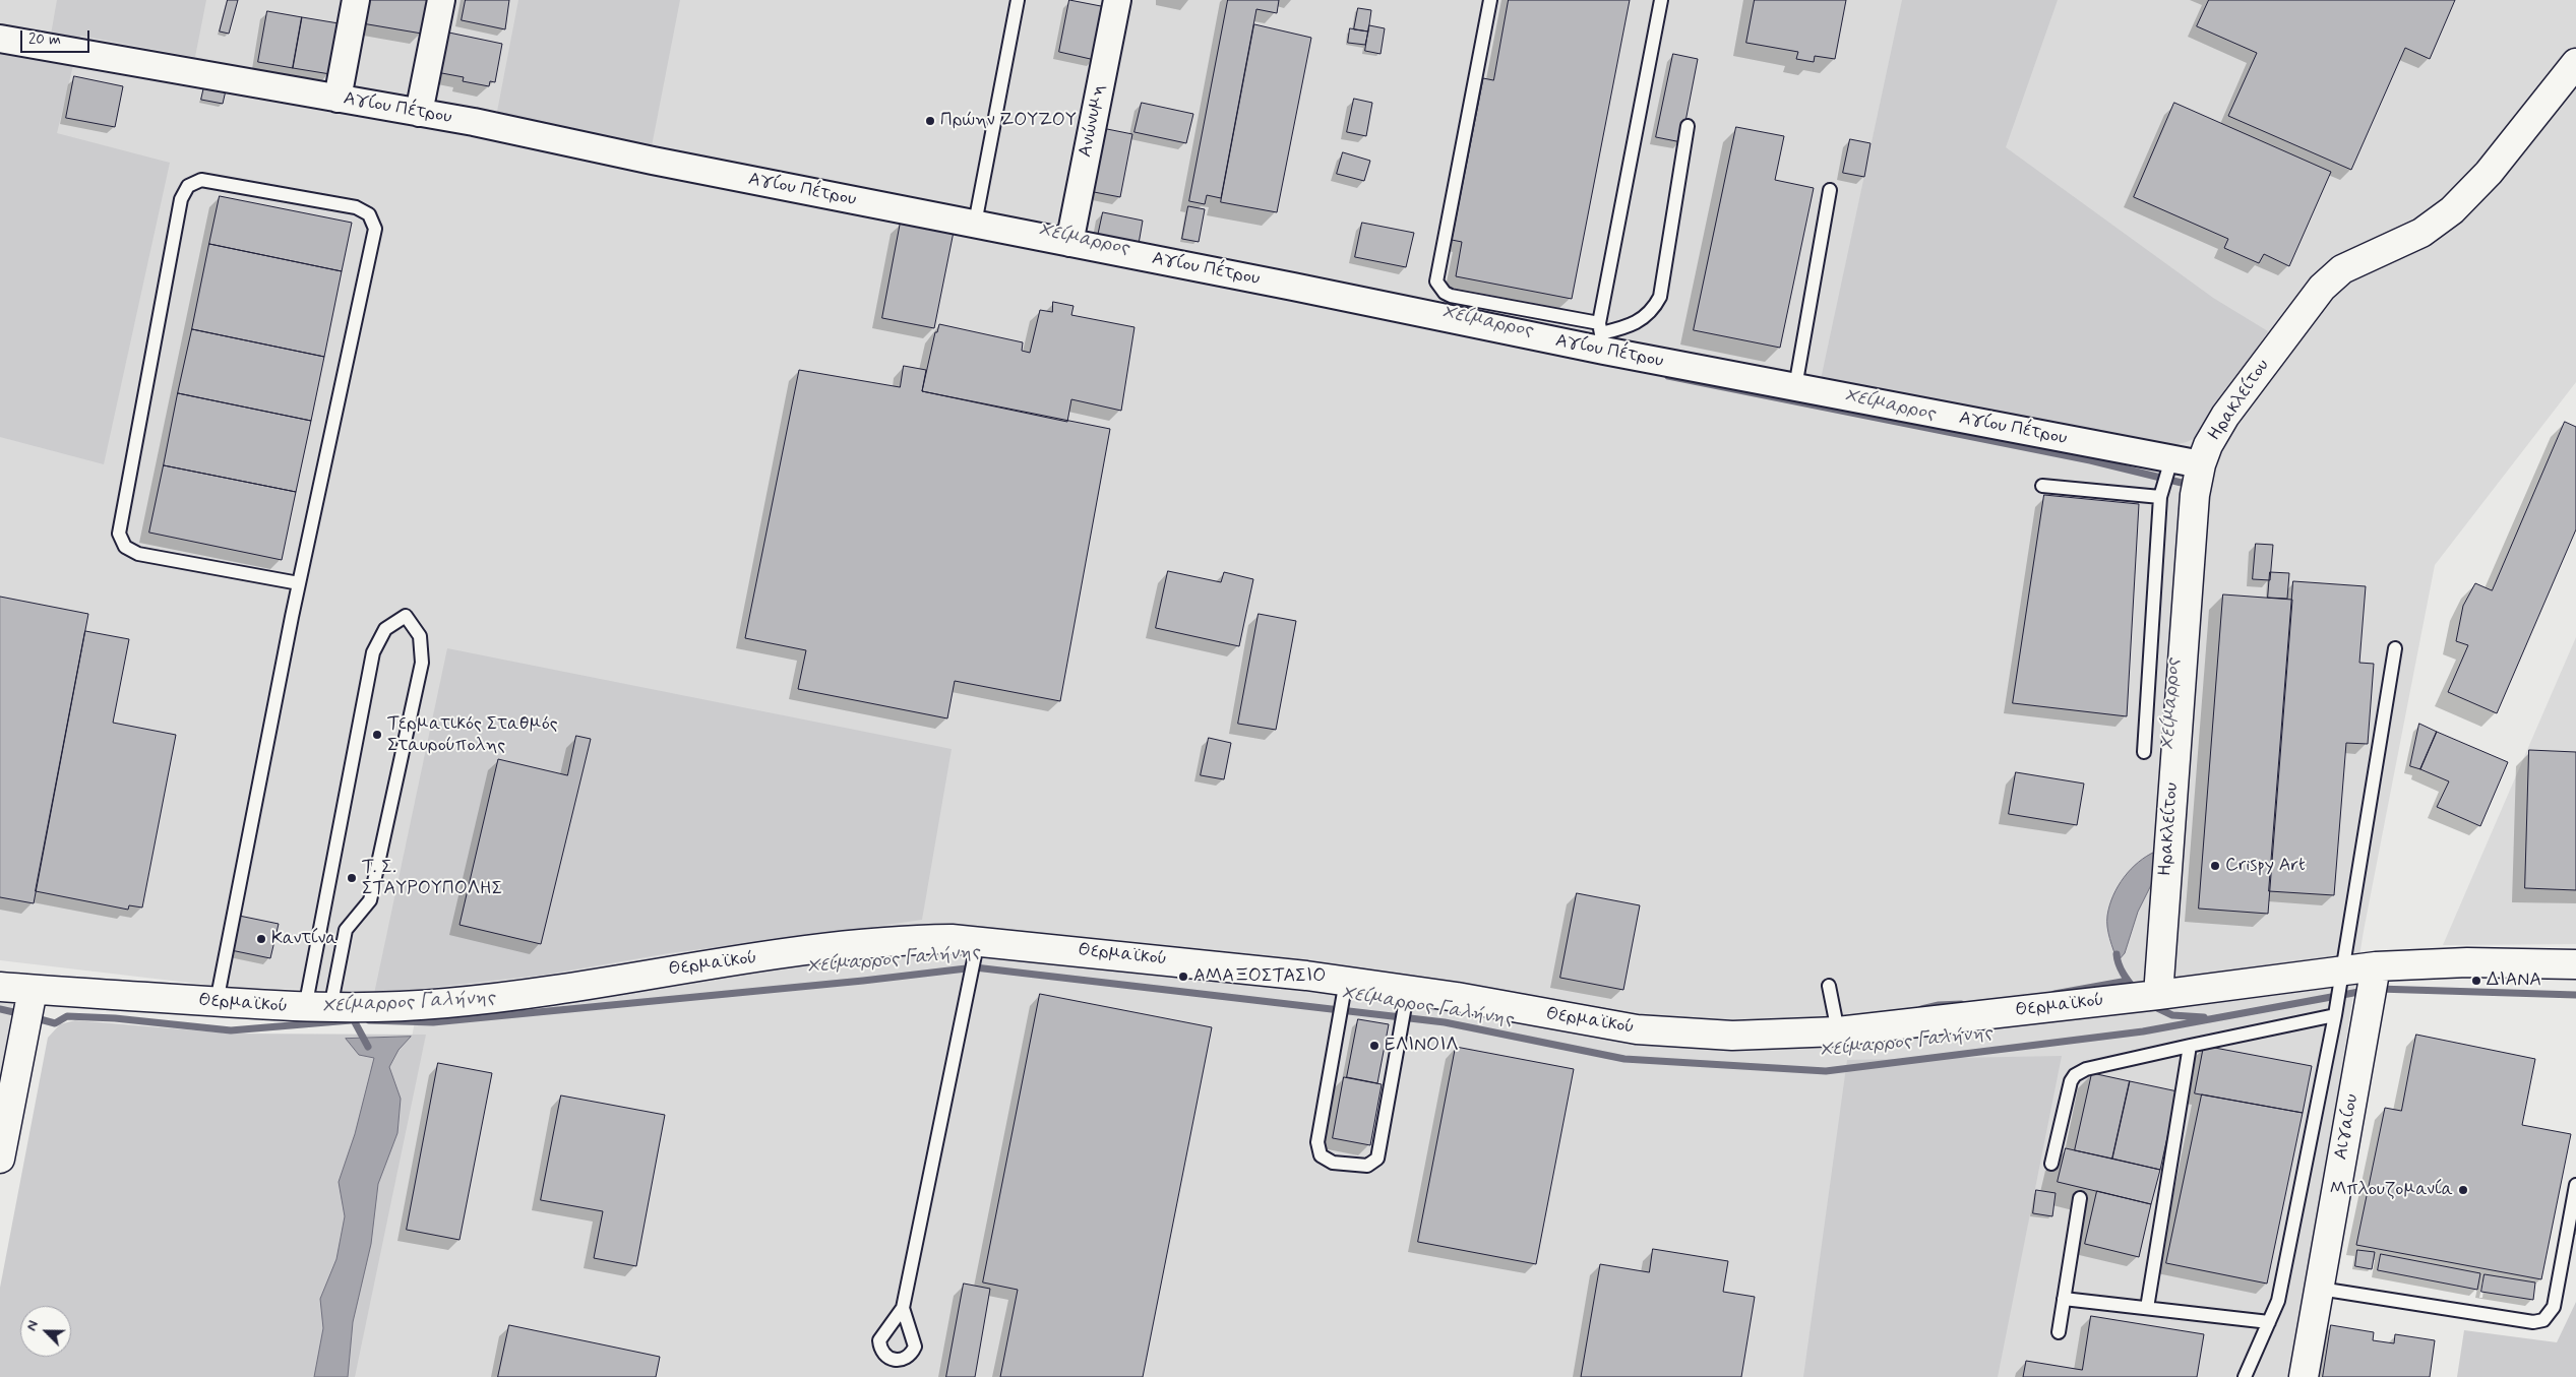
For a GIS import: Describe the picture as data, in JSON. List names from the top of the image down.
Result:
{
  "streets": {
    "street": [
      "Αγίου Πέτρου",
      "Ανώνυμη",
      "Ηρακλείτου",
      "Θερμαϊκού",
      "Αιγαίου"
    ]
  },
  "crossings": [
    ["Αγίου Πέτρου", "Ανώνυμη"],
    ["Αγίου Πέτρου", "Ηρακλείτου"],
    ["Ηρακλείτου", "Θερμαϊκού"],
    ["Θερμαϊκού", "Αιγαίου"]
  ],
  "water": ["Χείμαρρος", "Χείμαρρος Γαλήνης"],
  "places": [
    "Πρώην ΖΟΥΖΟΥ",
    "Τερματικός Σταθμός Σταυρούπολης",
    "Crispy Art",
    "Τ. Σ. ΣΤΑΥΡΟΥΠΟΛΗΣ",
    "Καντίνα",
    "ΑΜΑΞΟΣΤΑΣΙΟ",
    "ΔΙΑΝΑ",
    "ΕΛΙΝΟΙΛ",
    "Μπλουζομανία"
  ],
  "scale_bar": "20 m",
  "north": "top left"
}
